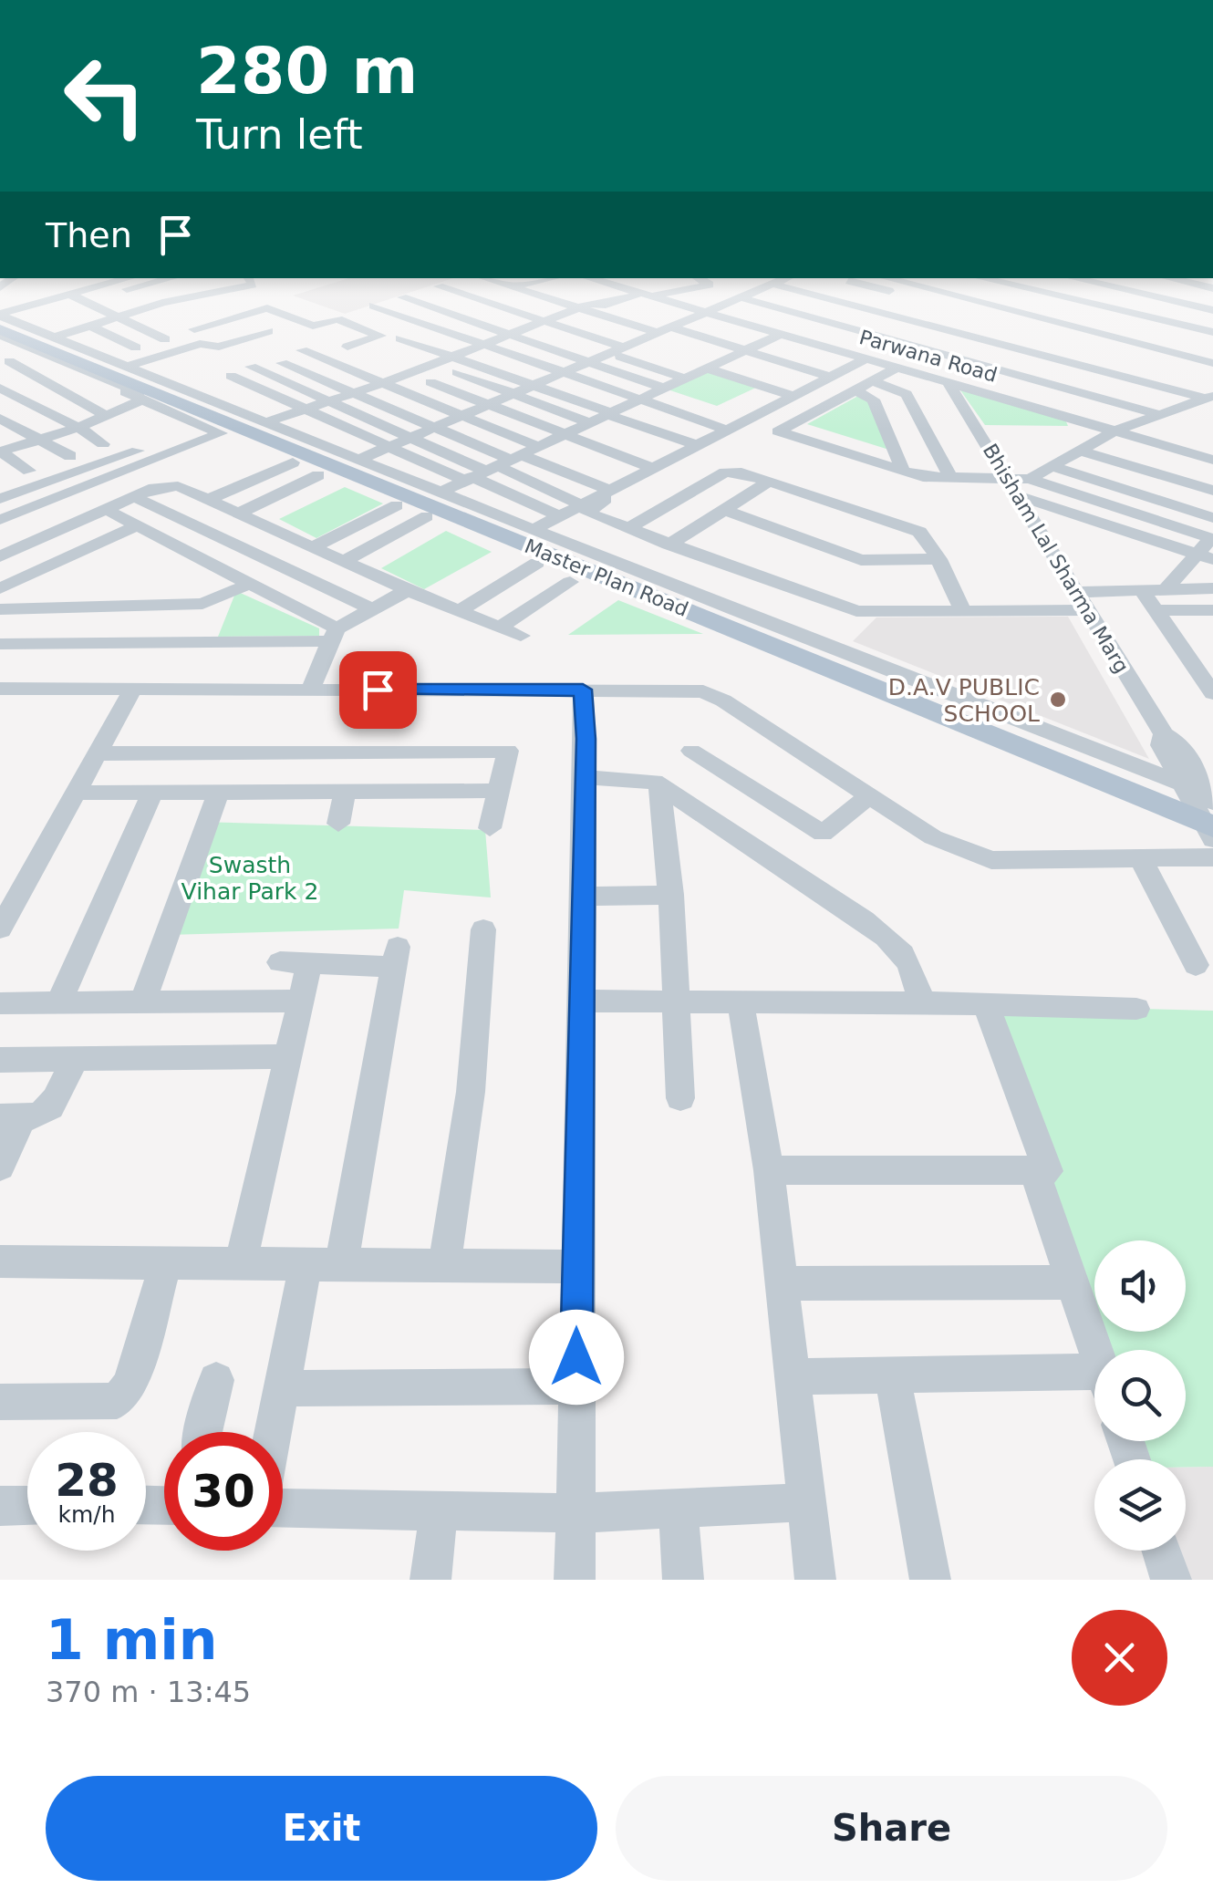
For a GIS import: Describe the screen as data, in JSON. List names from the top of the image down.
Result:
{
  "streets": {
    "main road": ["Master Plan Road"],
    "street": ["Parwana Road", "Bhisham Lal Sharma Marg"]
  },
  "crossings": [
    ["Parwana Road", "Bhisham Lal Sharma Marg"],
    ["Bhisham Lal Sharma Marg", "Master Plan Road"]
  ],
  "parks": ["Swasth Vihar Park 2"],
  "places": ["D.A.V PUBLIC SCHOOL"],
  "page": {
    "turn": ["280 m", "Turn left"],
    "then": "Then",
    "speed": "28 km/h",
    "limit": "30",
    "heading": ["1 min", "370 m · 13:45"],
    "buttons": ["Exit", "Share"]
  }
}
